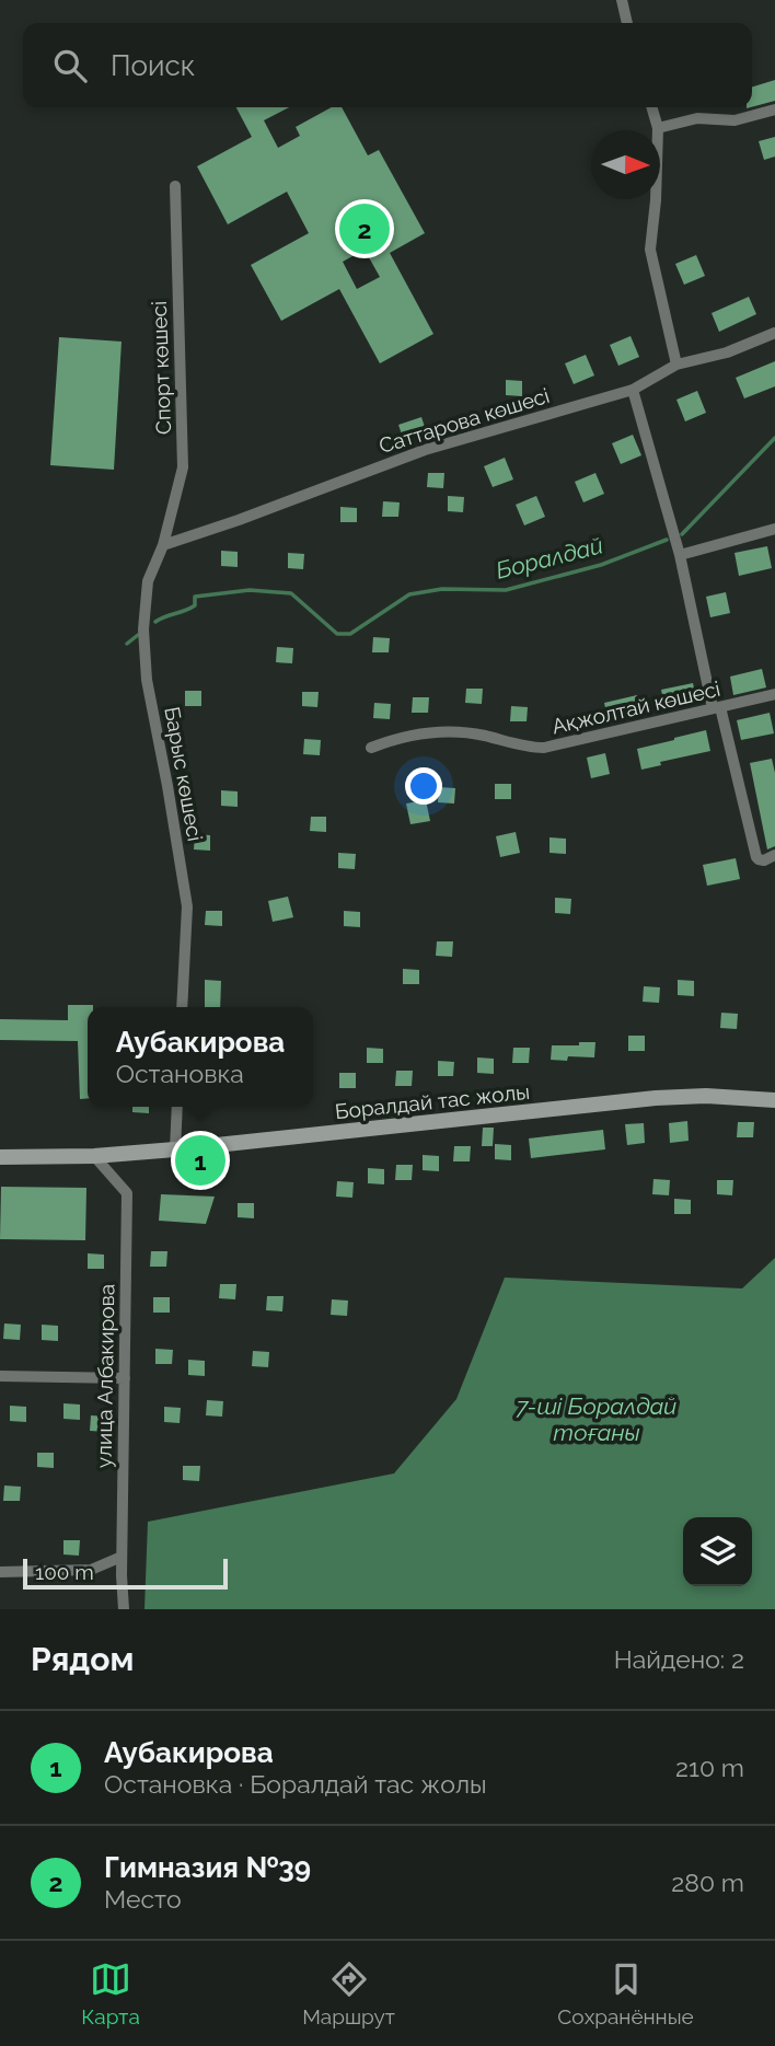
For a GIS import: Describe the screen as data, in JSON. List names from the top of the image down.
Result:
{
  "streets": {
    "main road": ["Боралдай тас жолы"],
    "street": [
      "Спорт көшесі",
      "Саттарова көшесі",
      "Ақжолтай көшесі",
      "Барыс көшесі",
      "улица Албакирова"
    ]
  },
  "crossings": [
    ["Спорт көшесі", "Саттарова көшесі"],
    ["Спорт көшесі", "Барыс көшесі"],
    ["Саттарова көшесі", "Барыс көшесі"],
    ["Боралдай тас жолы", "улица Албакирова"]
  ],
  "water": ["Боралдай", "7-ші Боралдай тоғаны"],
  "scale_bar": "100 m",
  "north": "right",
  "page": {
    "search": "Поиск",
    "pins": ["2", "1"],
    "popup": ["Аубакирова", "Остановка"],
    "scale": "100 m",
    "heading": ["Рядом", "Найдено: 2"],
    "list": [
      {
        "mark": "1",
        "name": "Аубакирова",
        "note": "Остановка · Боралдай тас жолы",
        "value": "210 m"
      },
      {
        "mark": "2",
        "name": "Гимназия №39",
        "note": "Место",
        "value": "280 m"
      }
    ],
    "nav": ["Карта", "Маршрут", "Сохранённые"]
  }
}
